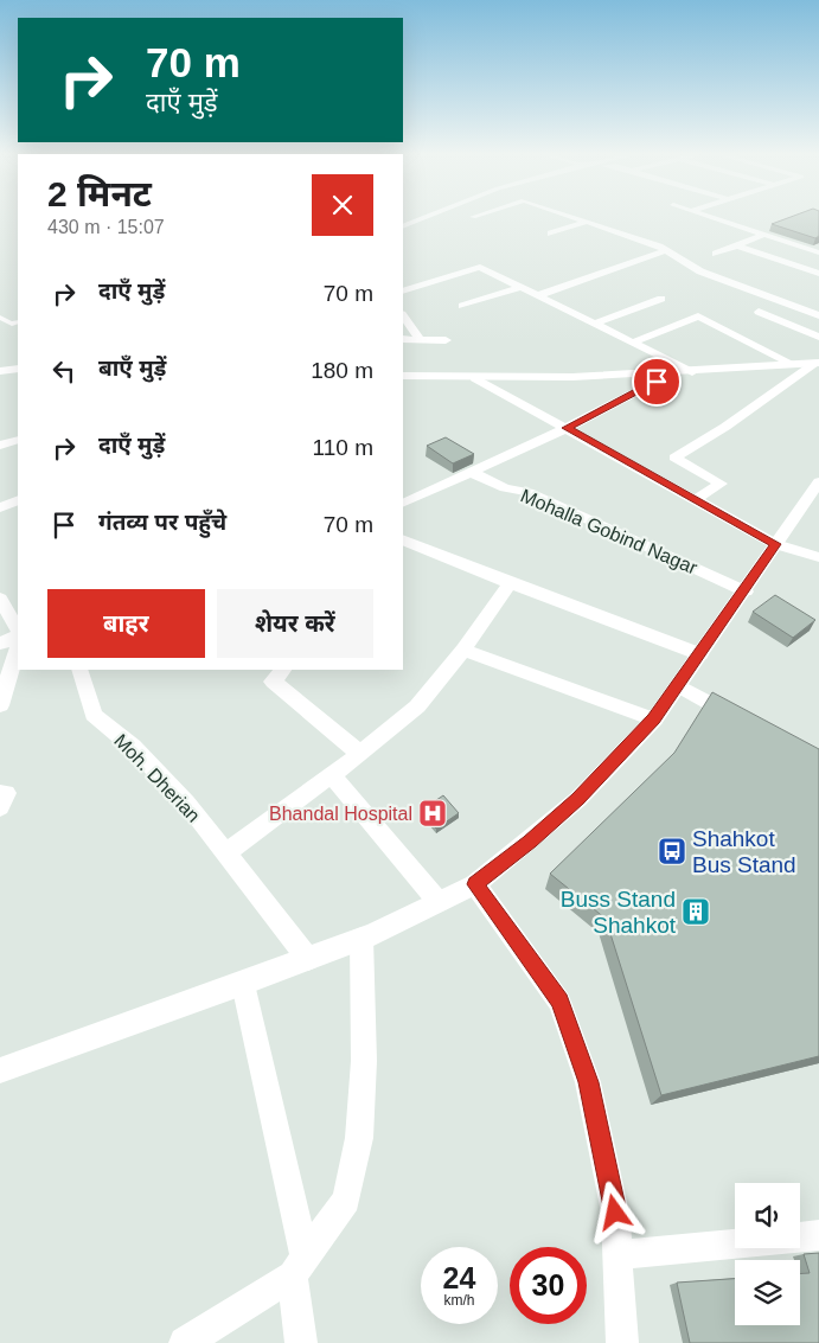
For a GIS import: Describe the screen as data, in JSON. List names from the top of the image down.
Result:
{
  "streets": {
    "street": ["Mohalla Gobind Nagar", "Moh. Dherian"]
  },
  "places": {
    "hospital": ["Bhandal Hospital"],
    "bus stop": ["Shahkot Bus Stand"],
    "building": ["Buss Stand Shahkot"]
  },
  "page": {
    "turn": ["70 m", "दाएँ मुड़ें"],
    "heading": ["2 मिनट", "430 m · 15:07"],
    "list": [
      {
        "name": "दाएँ मुड़ें",
        "value": "70 m"
      },
      {
        "name": "बाएँ मुड़ें",
        "value": "180 m"
      },
      {
        "name": "दाएँ मुड़ें",
        "value": "110 m"
      },
      {
        "name": "गंतव्य पर पहुँचे",
        "value": "70 m"
      }
    ],
    "buttons": ["बाहर", "शेयर करें"],
    "speed": "24 km/h",
    "limit": "30"
  }
}
